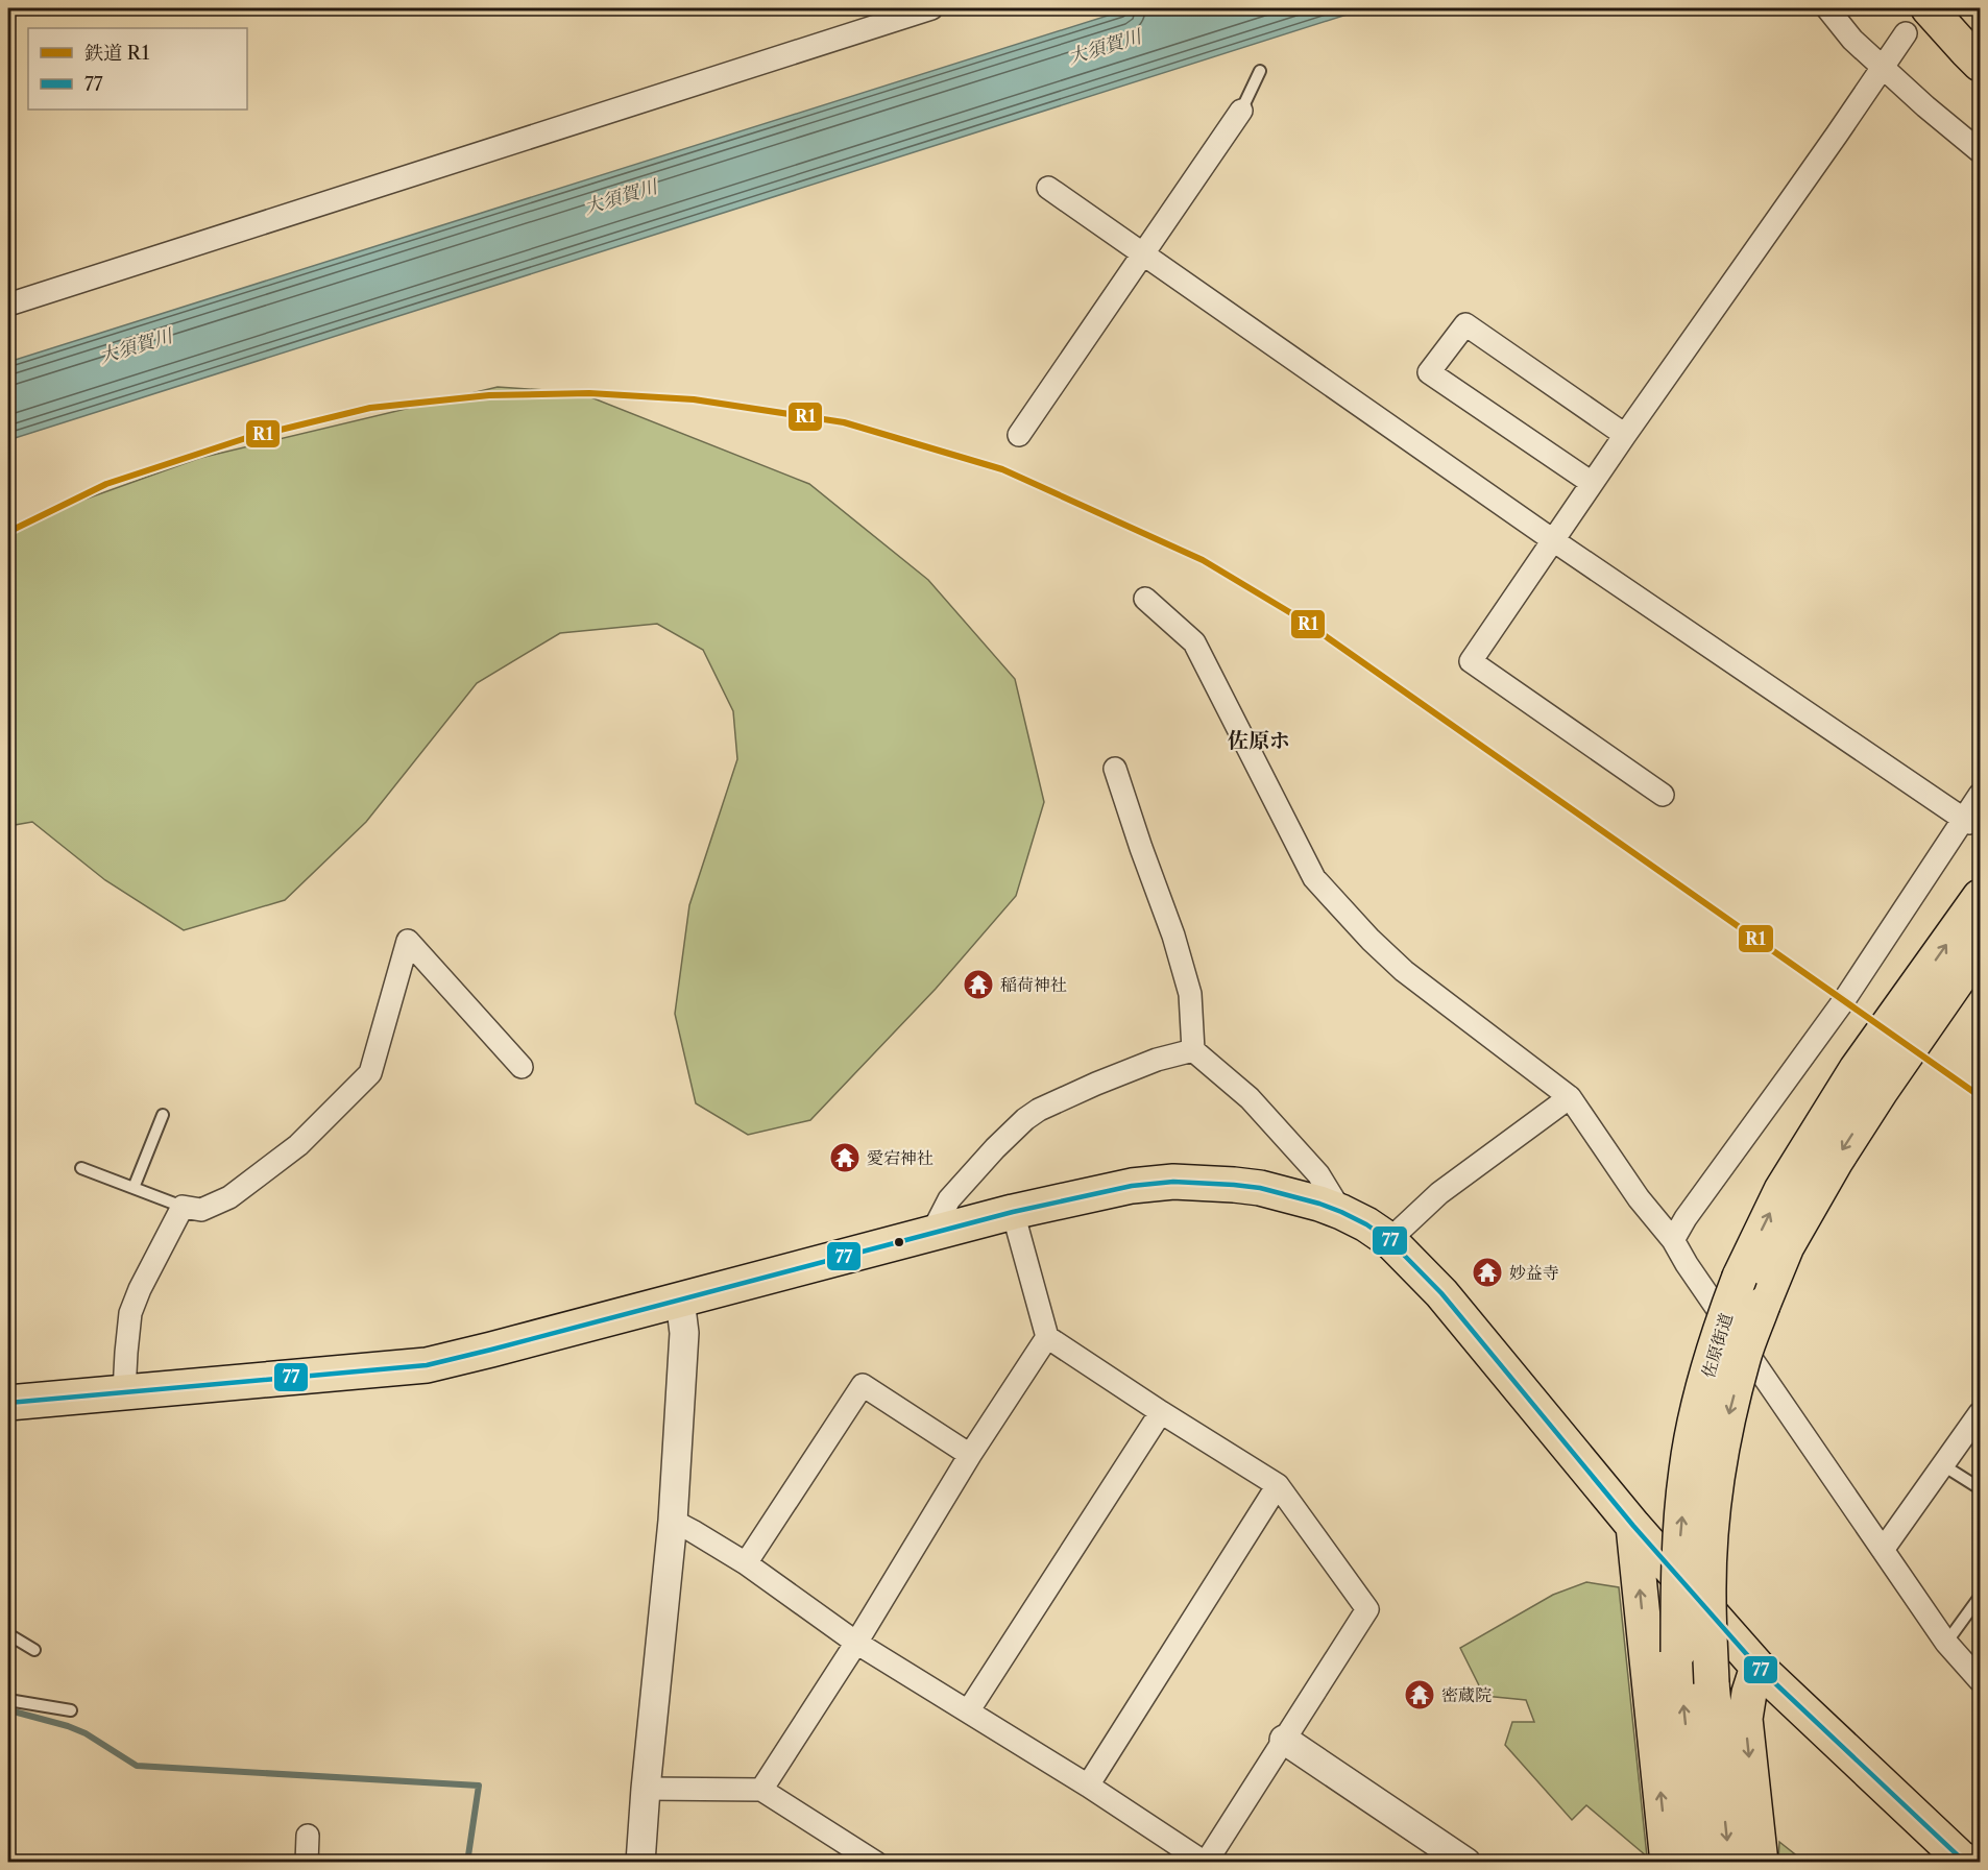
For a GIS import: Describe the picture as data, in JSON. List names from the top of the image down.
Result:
{
  "streets": {
    "highway": ["佐原街道"]
  },
  "districts": ["佐原ホ"],
  "water": ["大須賀川"],
  "places": {
    "temple": [
      "稲荷神社",
      "愛宕神社",
      "妙益寺",
      "密蔵院"
    ]
  },
  "lines": ["rail line R1", "transit line 77"],
  "legend": ["鉄道 R1", "77"]
}
